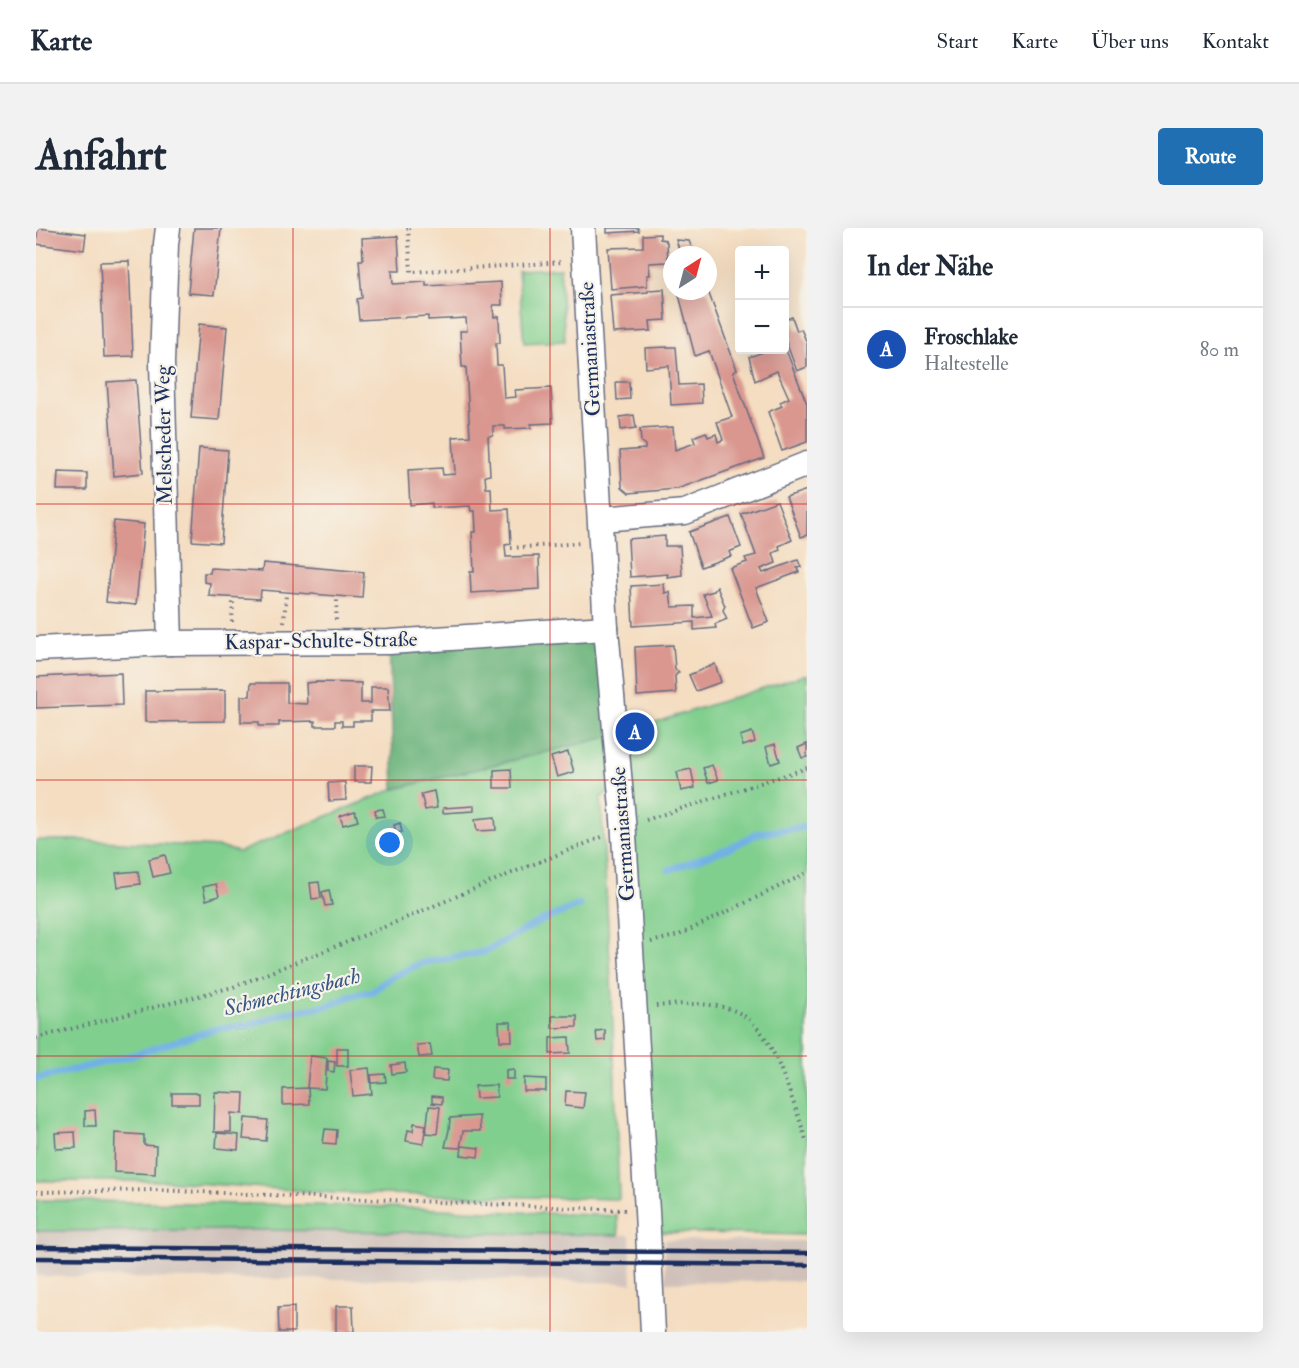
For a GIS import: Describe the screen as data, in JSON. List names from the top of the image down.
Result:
{
  "streets": {
    "street": ["Germaniastraße", "Melscheder Weg", "Kaspar-Schulte-Straße"]
  },
  "crossings": [
    ["Germaniastraße", "Kaspar-Schulte-Straße"],
    ["Melscheder Weg", "Kaspar-Schulte-Straße"]
  ],
  "water": ["Schmechtingsbach"],
  "north": "top right",
  "page": {
    "header": "Karte",
    "nav": [
      "Start",
      "Karte",
      "Über uns",
      "Kontakt"
    ],
    "buttons": "Route",
    "title": "Anfahrt",
    "heading": "In der Nähe",
    "map_buttons": ["+", "−"],
    "list": [
      {
        "mark": "A",
        "name": "Froschlake",
        "note": "Haltestelle",
        "value": "80 m"
      }
    ],
    "pins": "A"
  }
}
